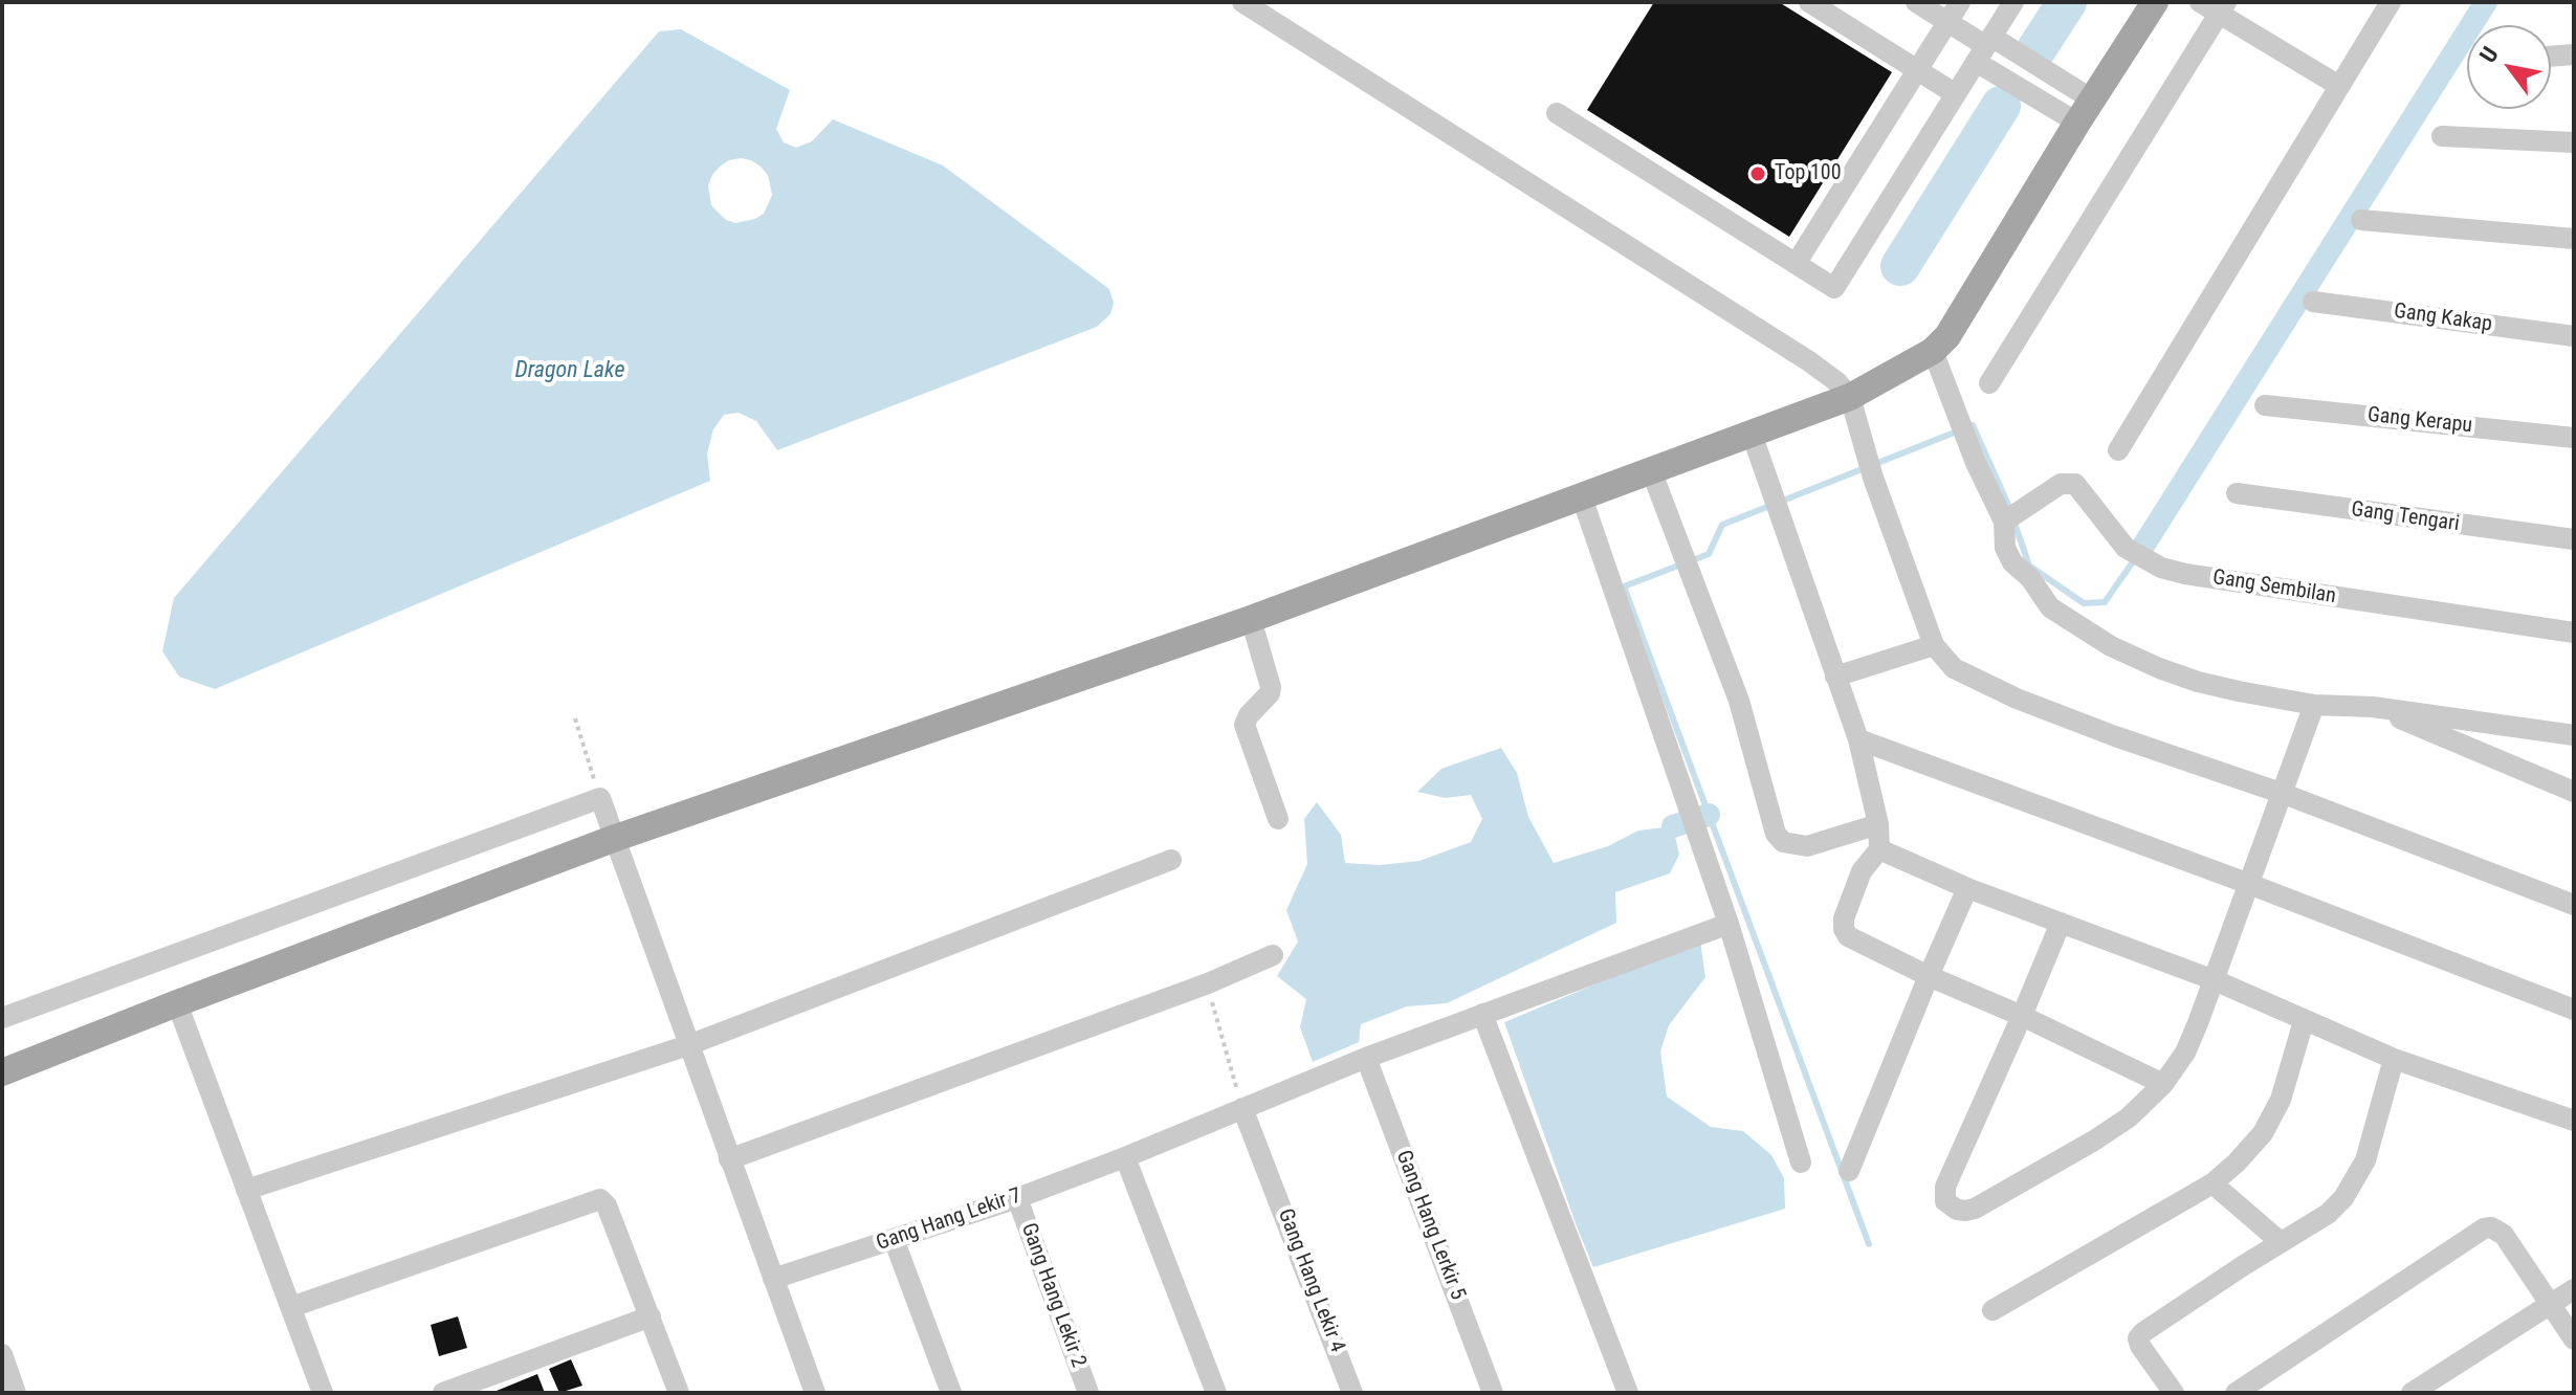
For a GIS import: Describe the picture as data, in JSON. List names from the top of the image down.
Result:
{
  "streets": {
    "street": [
      "Gang Kakap",
      "Gang Kerapu",
      "Gang Tengari",
      "Gang Sembilan",
      "Gang Hang Lekir 7",
      "Gang Hang Lerkir 5",
      "Gang Hang Lekir 4",
      "Gang Hang Lekir 2"
    ]
  },
  "crossings": [
    ["Gang Hang Lekir 7", "Gang Hang Lerkir 5"],
    ["Gang Hang Lekir 7", "Gang Hang Lekir 4"],
    ["Gang Hang Lekir 7", "Gang Hang Lekir 2"]
  ],
  "water": ["Dragon Lake"],
  "places": ["Top 100"],
  "north": "top left"
}
